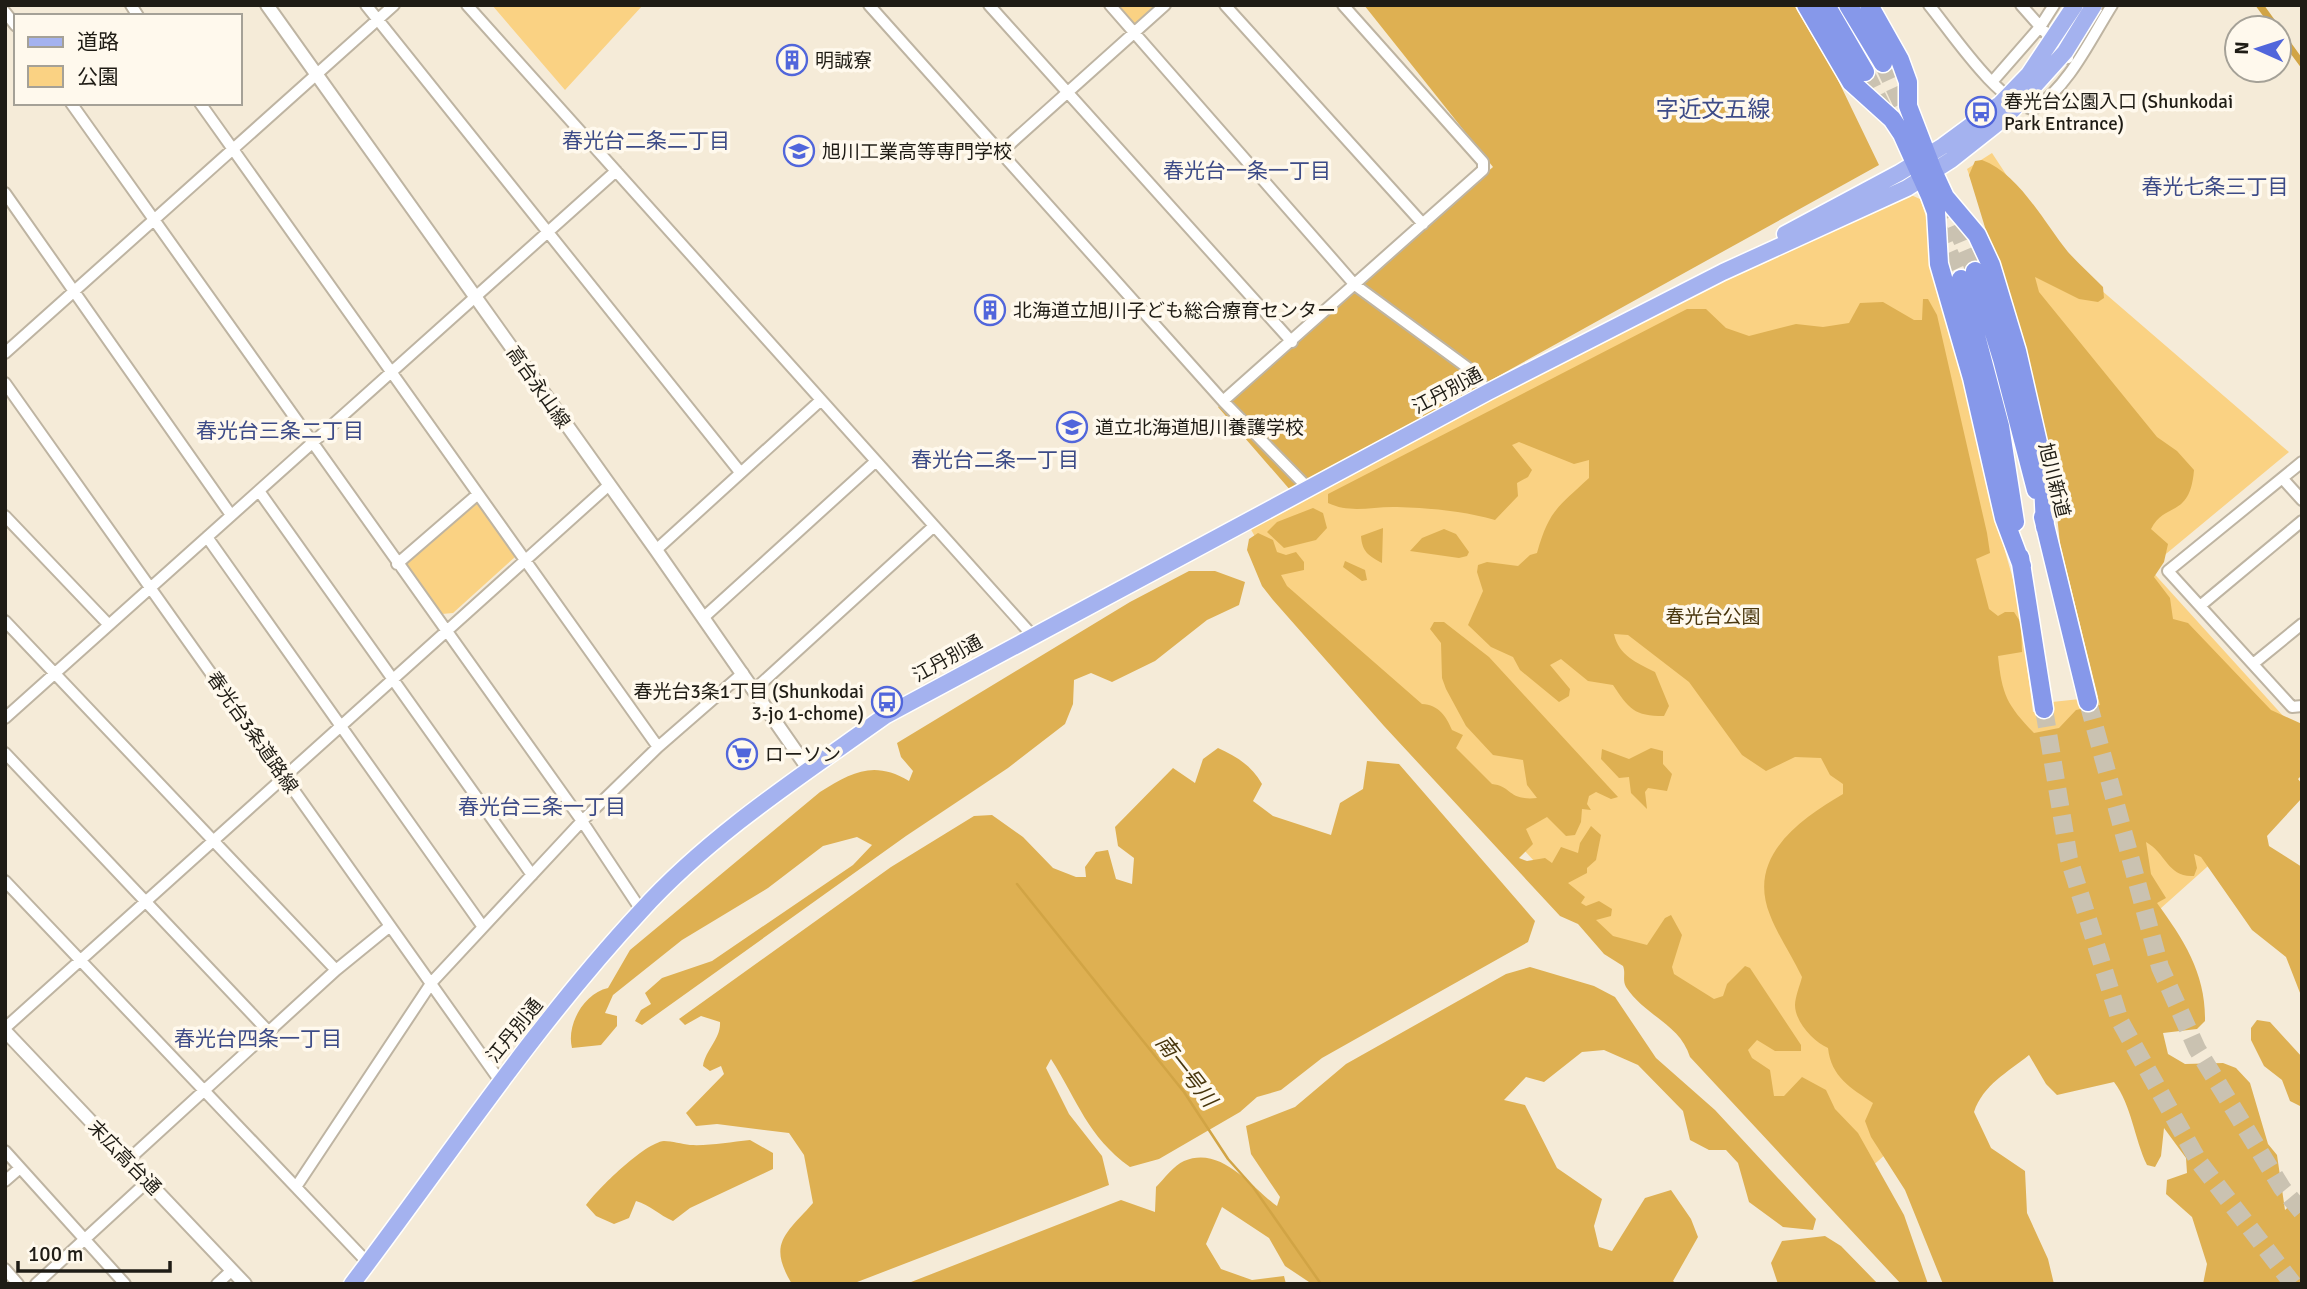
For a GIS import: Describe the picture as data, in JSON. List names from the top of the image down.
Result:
{
  "streets": {
    "highway": ["旭川新道"],
    "main road": ["江丹別通"],
    "street": ["高台永山線", "春光台3条道路線", "末広高台通"]
  },
  "crossings": [
    ["高台永山線", "江丹別通"],
    ["江丹別通", "春光台3条道路線"]
  ],
  "districts": [
    "字近文五線",
    "春光台二条二丁目",
    "春光台一条一丁目",
    "春光七条三丁目",
    "春光台三条二丁目",
    "春光台二条一丁目",
    "春光台三条一丁目",
    "春光台四条一丁目"
  ],
  "water": ["南一号川"],
  "parks": ["春光台公園"],
  "places": {
    "building": ["明誠寮", "北海道立旭川子ども総合療育センター"],
    "bus stop": ["春光台公園入口 (Shunkodai Park Entrance)", "春光台3条1丁目 (Shunkodai 3-jo 1-chome)"],
    "school or university": ["旭川工業高等専門学校", "道立北海道旭川養護学校"],
    "supermarket": ["ローソン"]
  },
  "legend": ["道路", "公園"],
  "scale_bar": "100 m",
  "north": "left"
}
